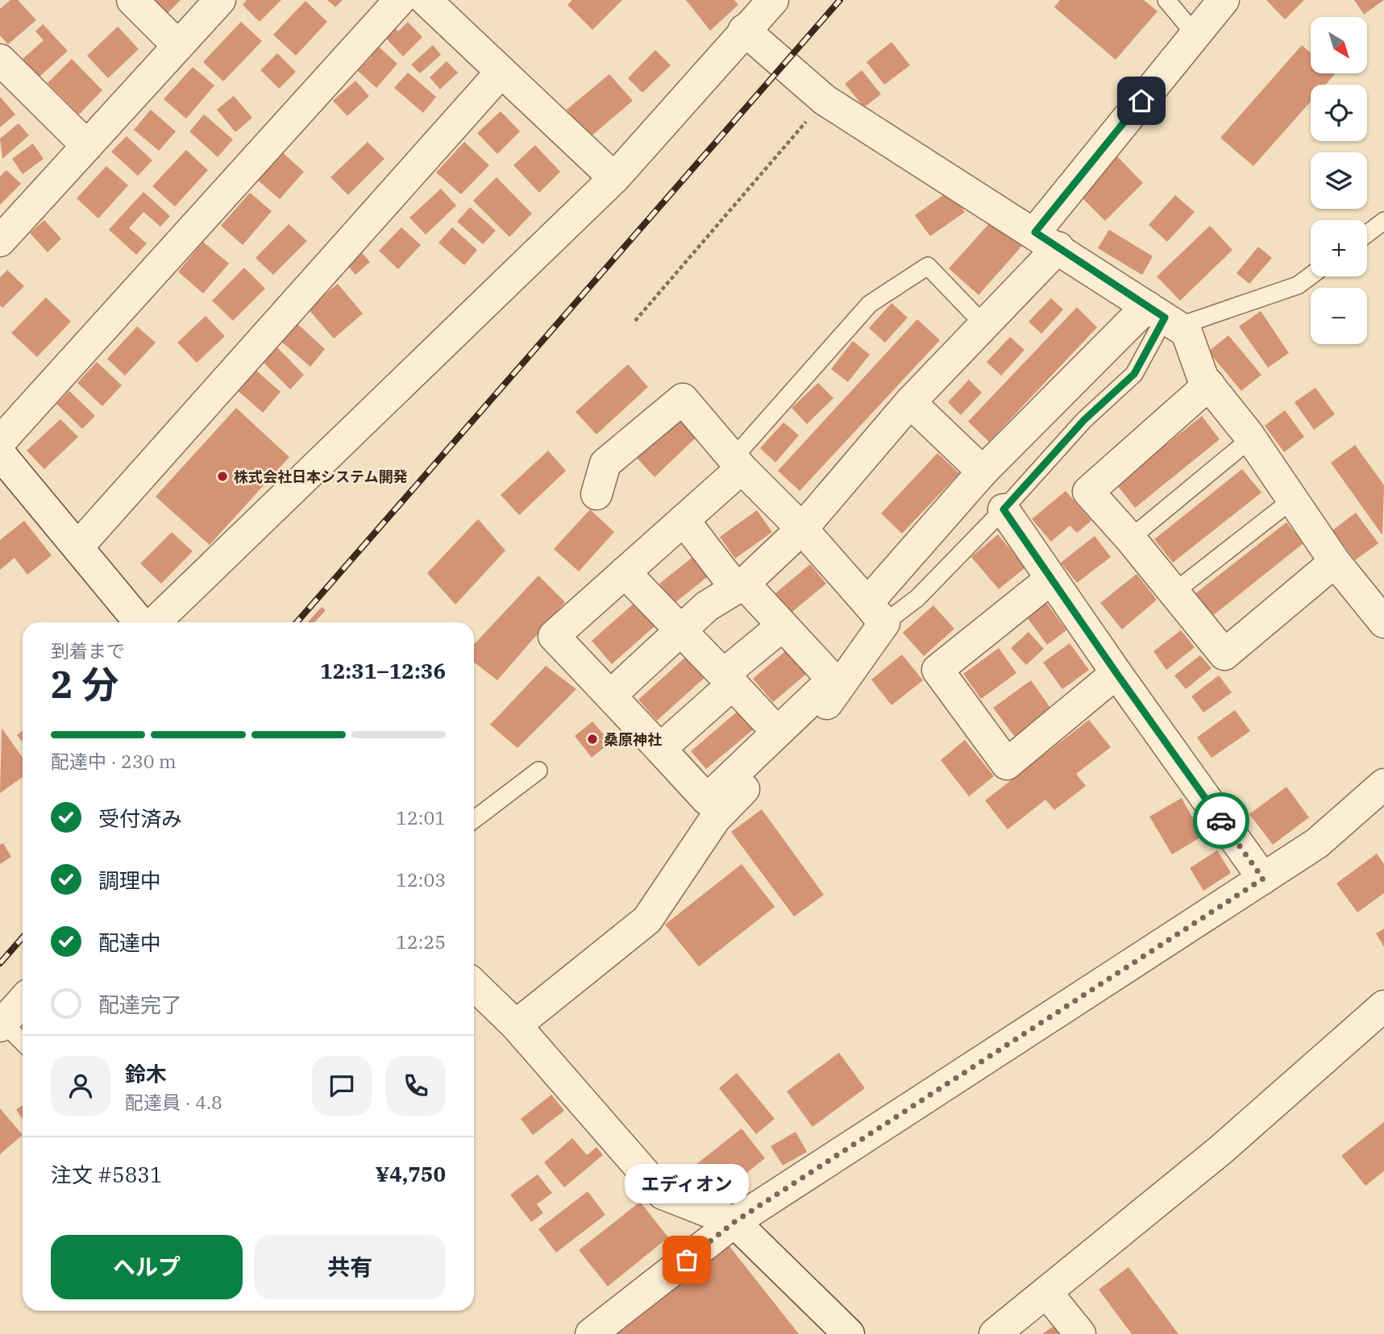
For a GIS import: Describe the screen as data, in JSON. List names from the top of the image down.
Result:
{
  "places": ["株式会社日本システム開発", "桑原神社", "エディオン"],
  "north": "bottom right",
  "page": {
    "map_buttons": ["+", "−"],
    "heading": ["2 分", "到着まで", "12:31–12:36"],
    "panel": [
      "鈴木",
      "配達員 · 4.8",
      "注文 #5831",
      "¥4,750"
    ],
    "bar": "配達中 · 230 m",
    "list": [
      ["受付済み", "12:01"],
      ["調理中", "12:03"],
      ["配達中", "12:25"],
      "配達完了"
    ],
    "bubble": "エディオン",
    "buttons": ["ヘルプ", "共有"]
  }
}
